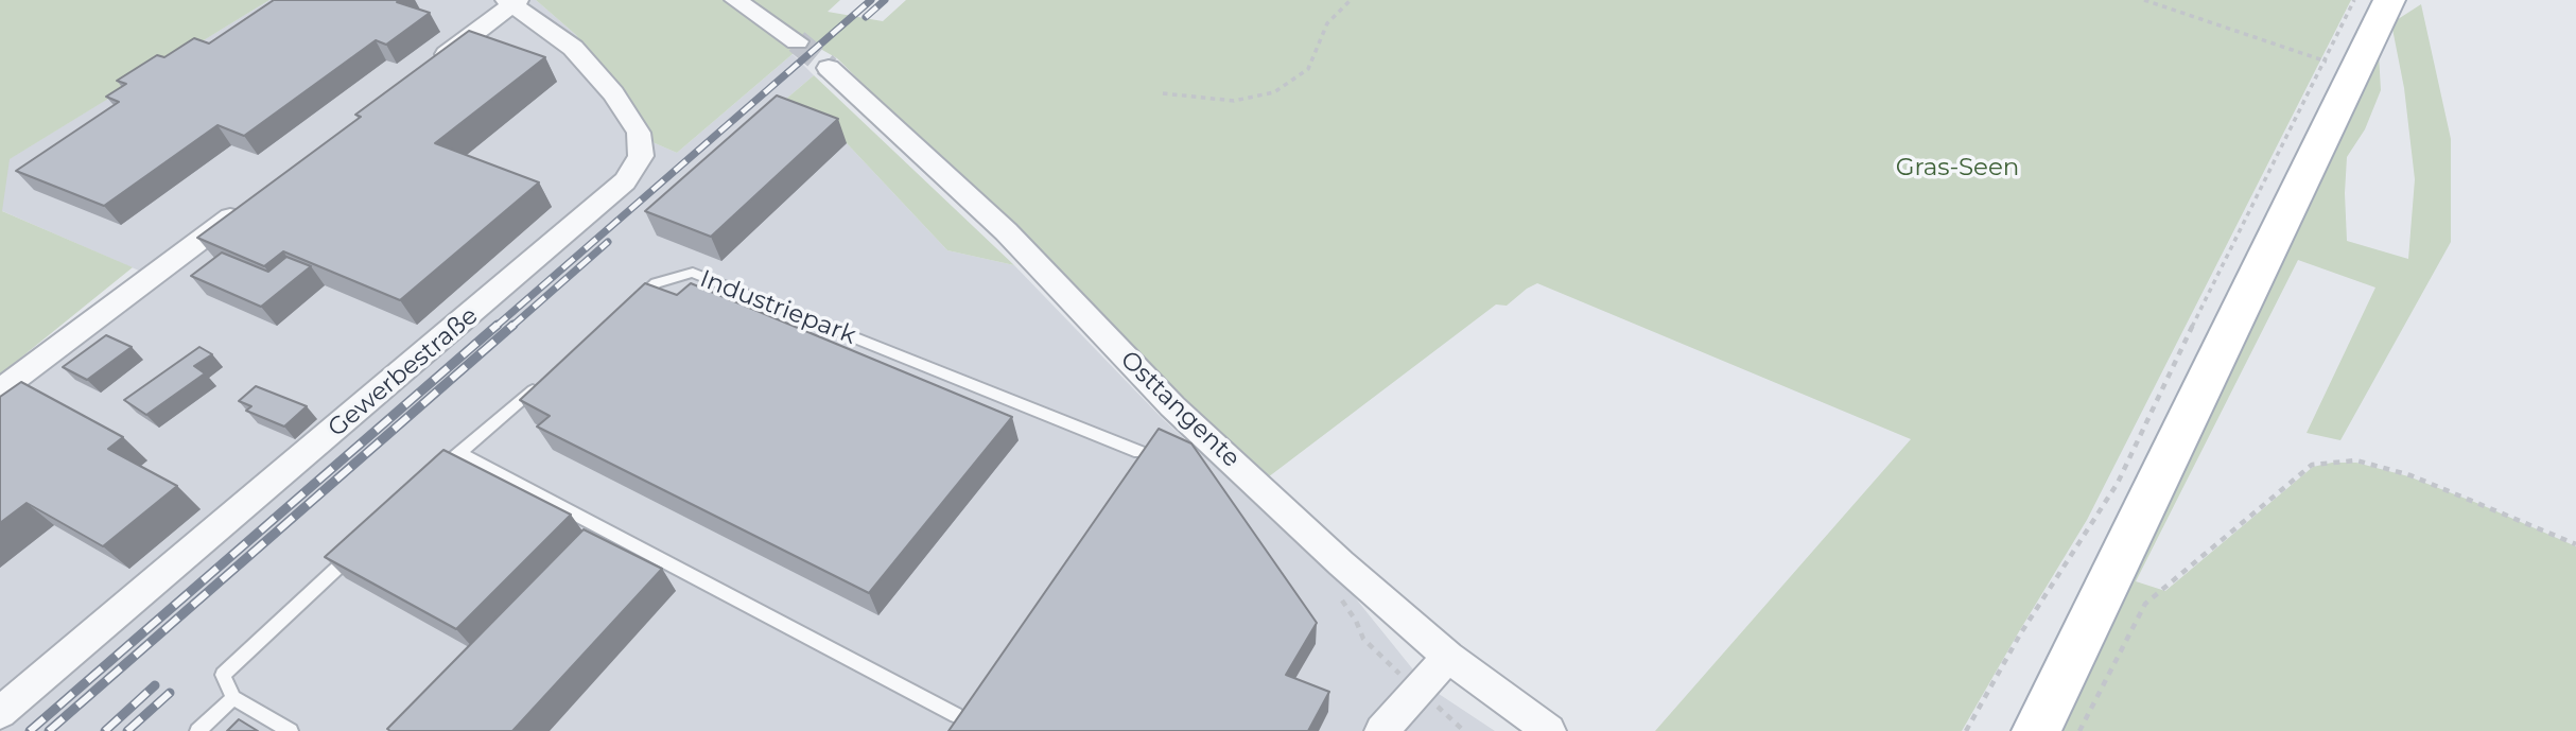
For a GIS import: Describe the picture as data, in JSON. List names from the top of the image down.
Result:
{
  "streets": {
    "street": ["Gewerbestraße", "Osttangente"],
    "lane": ["Industriepark"]
  },
  "parks": ["Gras-Seen"]
}
